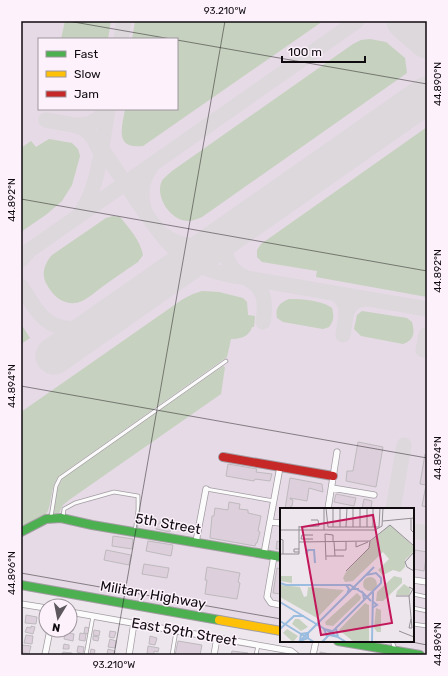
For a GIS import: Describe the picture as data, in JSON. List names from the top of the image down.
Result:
{
  "streets": {
    "street": ["5th Street", "Military Highway", "East 59th Street"]
  },
  "legend": ["Fast", "Slow", "Jam"],
  "scale_bar": "100 m",
  "north": "bottom",
  "coordinates": [
    "93.210°W",
    "44.890°N",
    "44.892°N",
    "44.894°N",
    "44.896°N"
  ]
}
